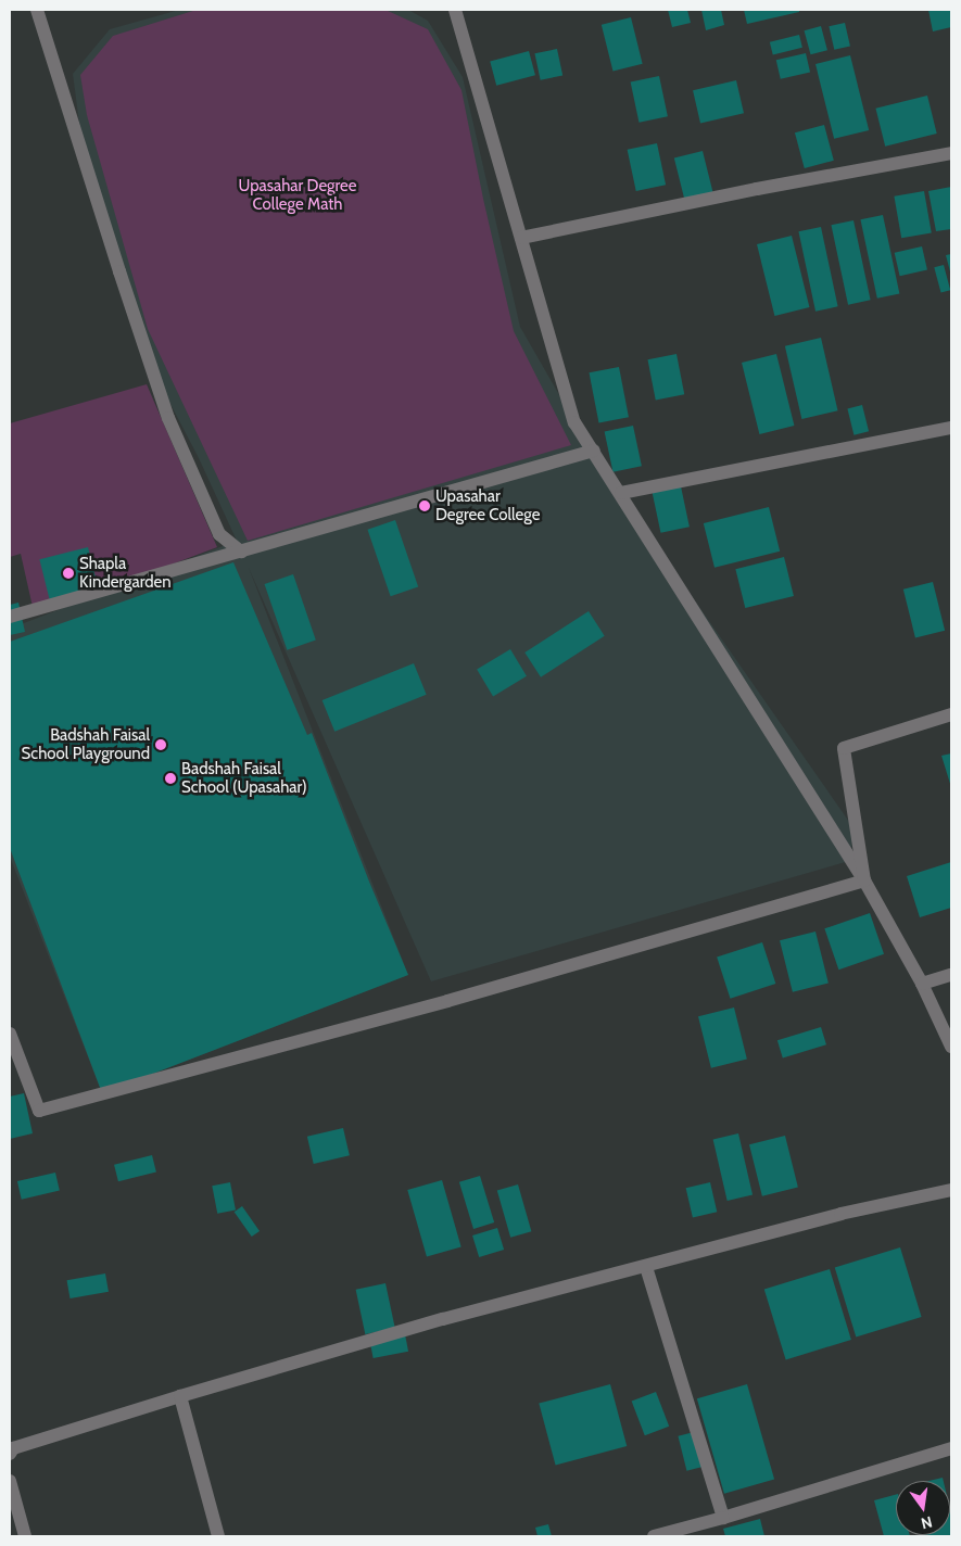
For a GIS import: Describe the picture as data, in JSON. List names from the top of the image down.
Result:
{
  "parks": ["Upasahar Degree College Math"],
  "places": [
    "Upasahar Degree College",
    "Shapla Kindergarden",
    "Badshah Faisal School Playground",
    "Badshah Faisal School (Upasahar)"
  ],
  "north": "bottom"
}
